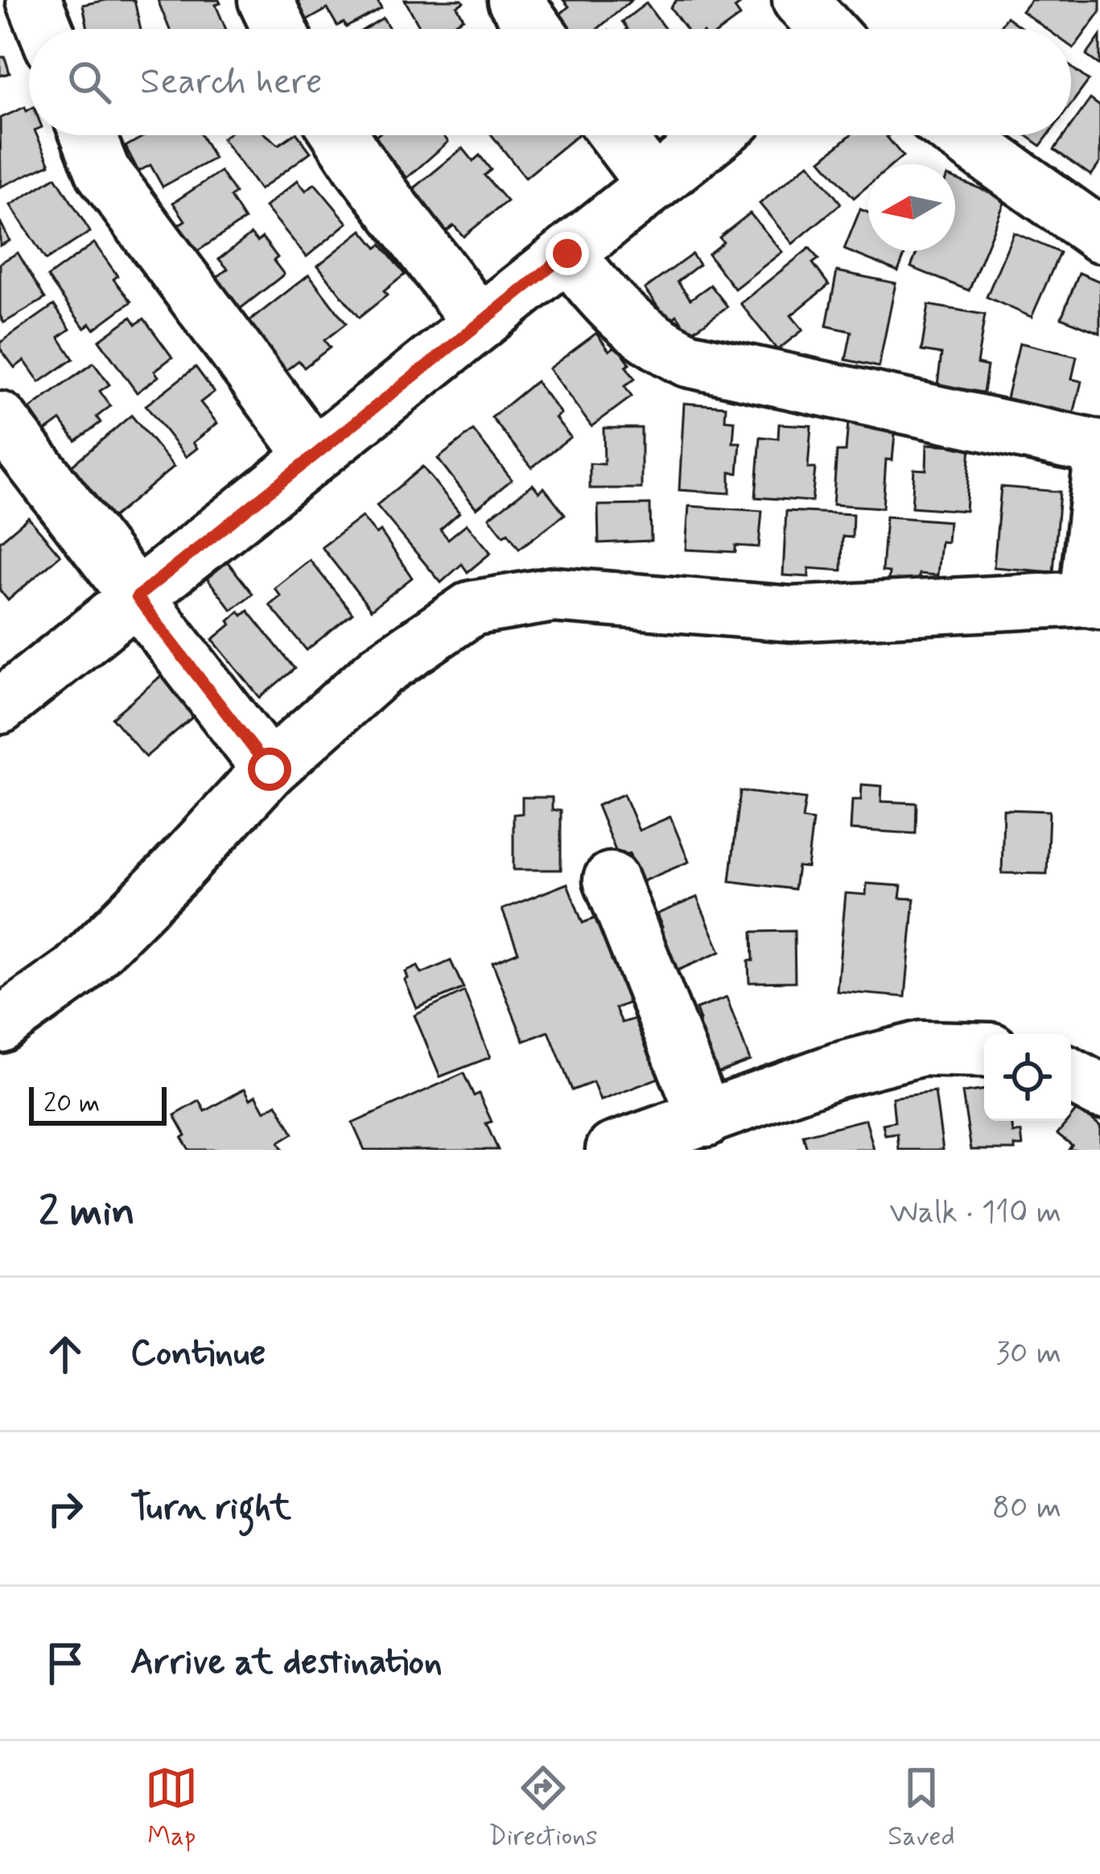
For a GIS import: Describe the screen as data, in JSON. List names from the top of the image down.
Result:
{
  "scale_bar": "20 m",
  "north": "left",
  "page": {
    "search": "Search here",
    "scale": "20 m",
    "heading": ["2 min", "Walk · 110 m"],
    "list": [
      ["Continue", "30 m"],
      ["Turn right", "80 m"],
      "Arrive at destination"
    ],
    "nav": ["Map", "Directions", "Saved"]
  }
}
